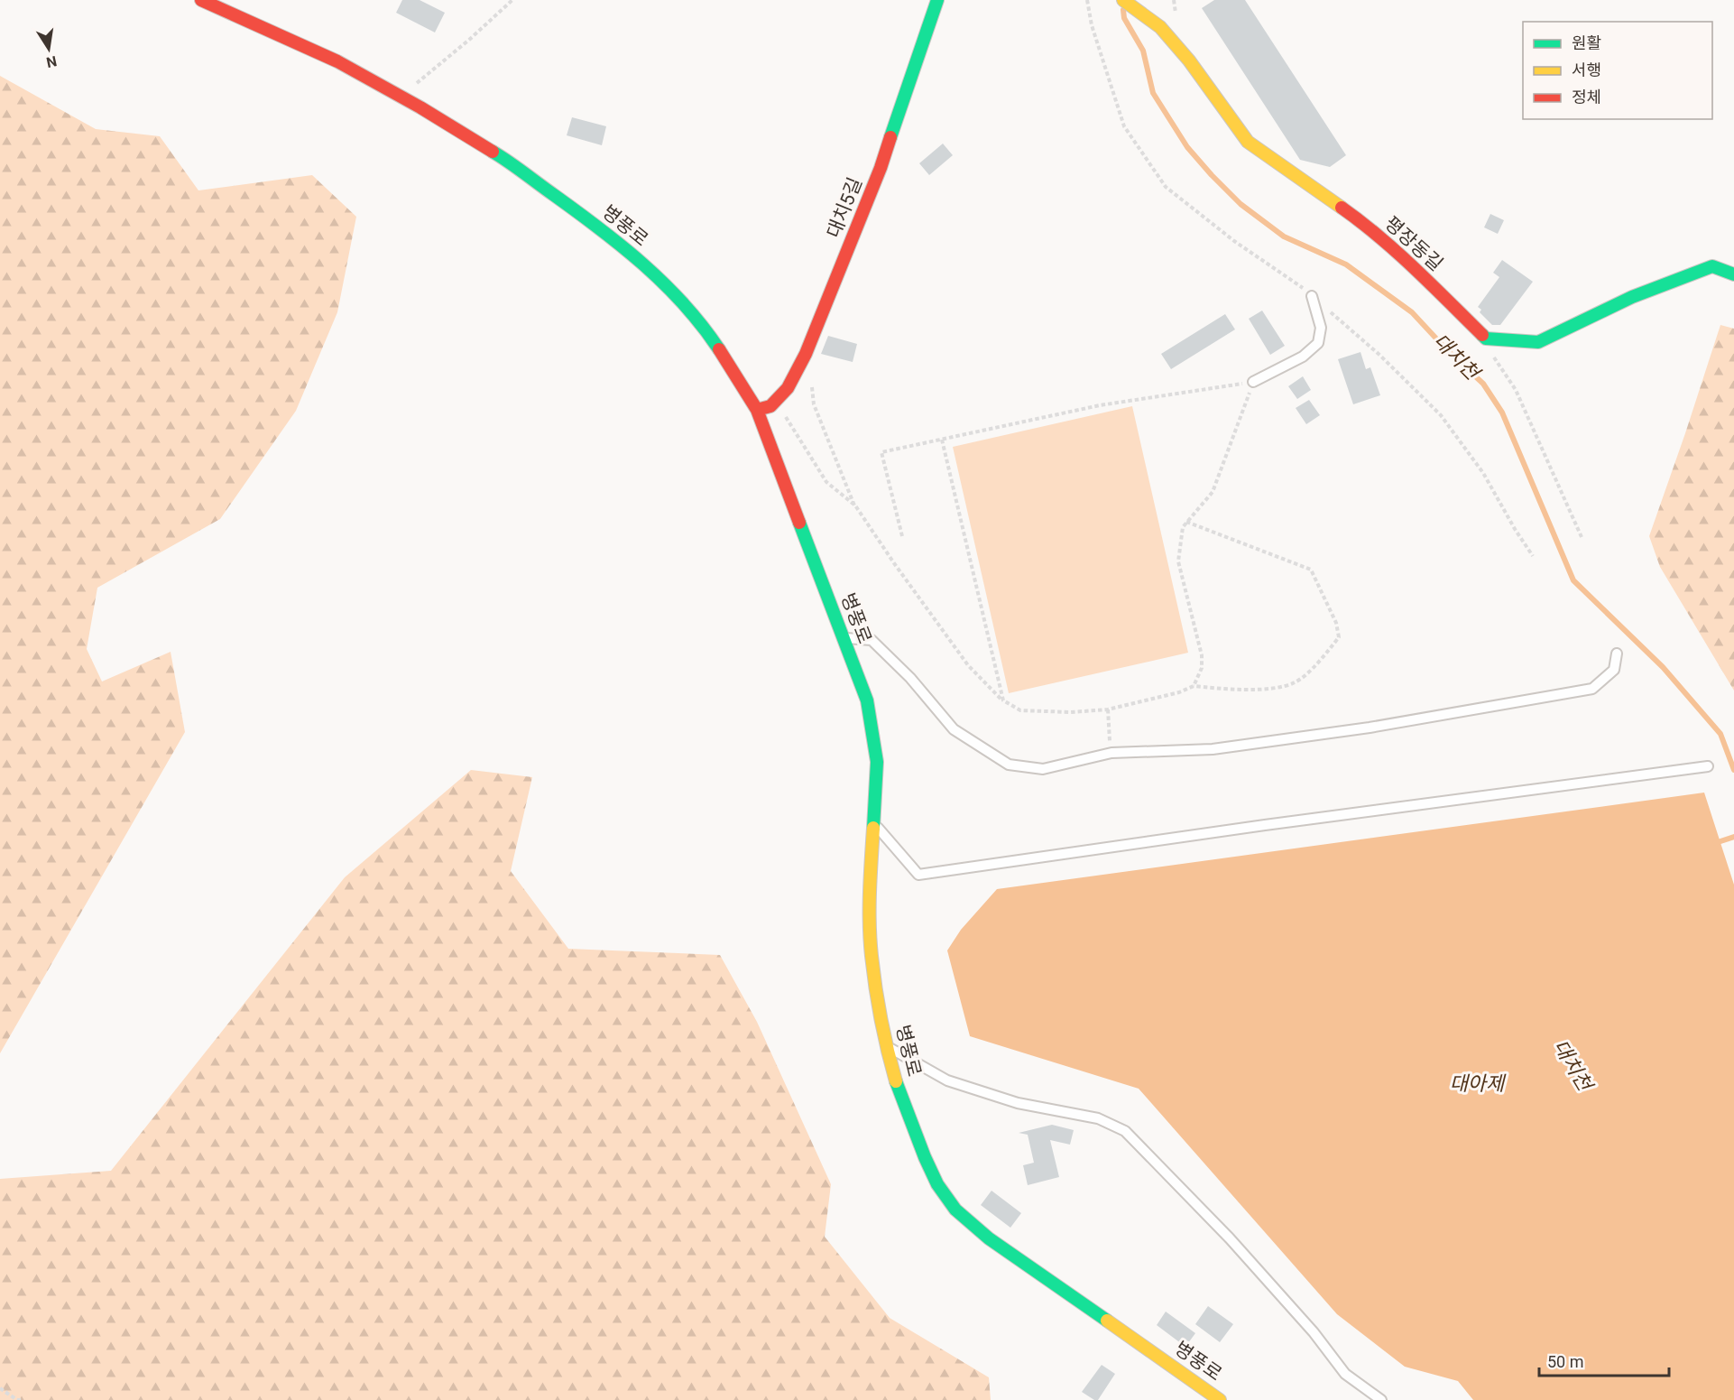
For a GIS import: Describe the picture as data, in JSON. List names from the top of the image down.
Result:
{
  "streets": {
    "main road": ["대치5길", "병풍로", "평장동길"]
  },
  "crossings": [
    ["대치5길", "병풍로"]
  ],
  "water": ["대치천", "대아제"],
  "legend": ["원활", "서행", "정체"],
  "scale_bar": "50 m",
  "north": "bottom"
}
